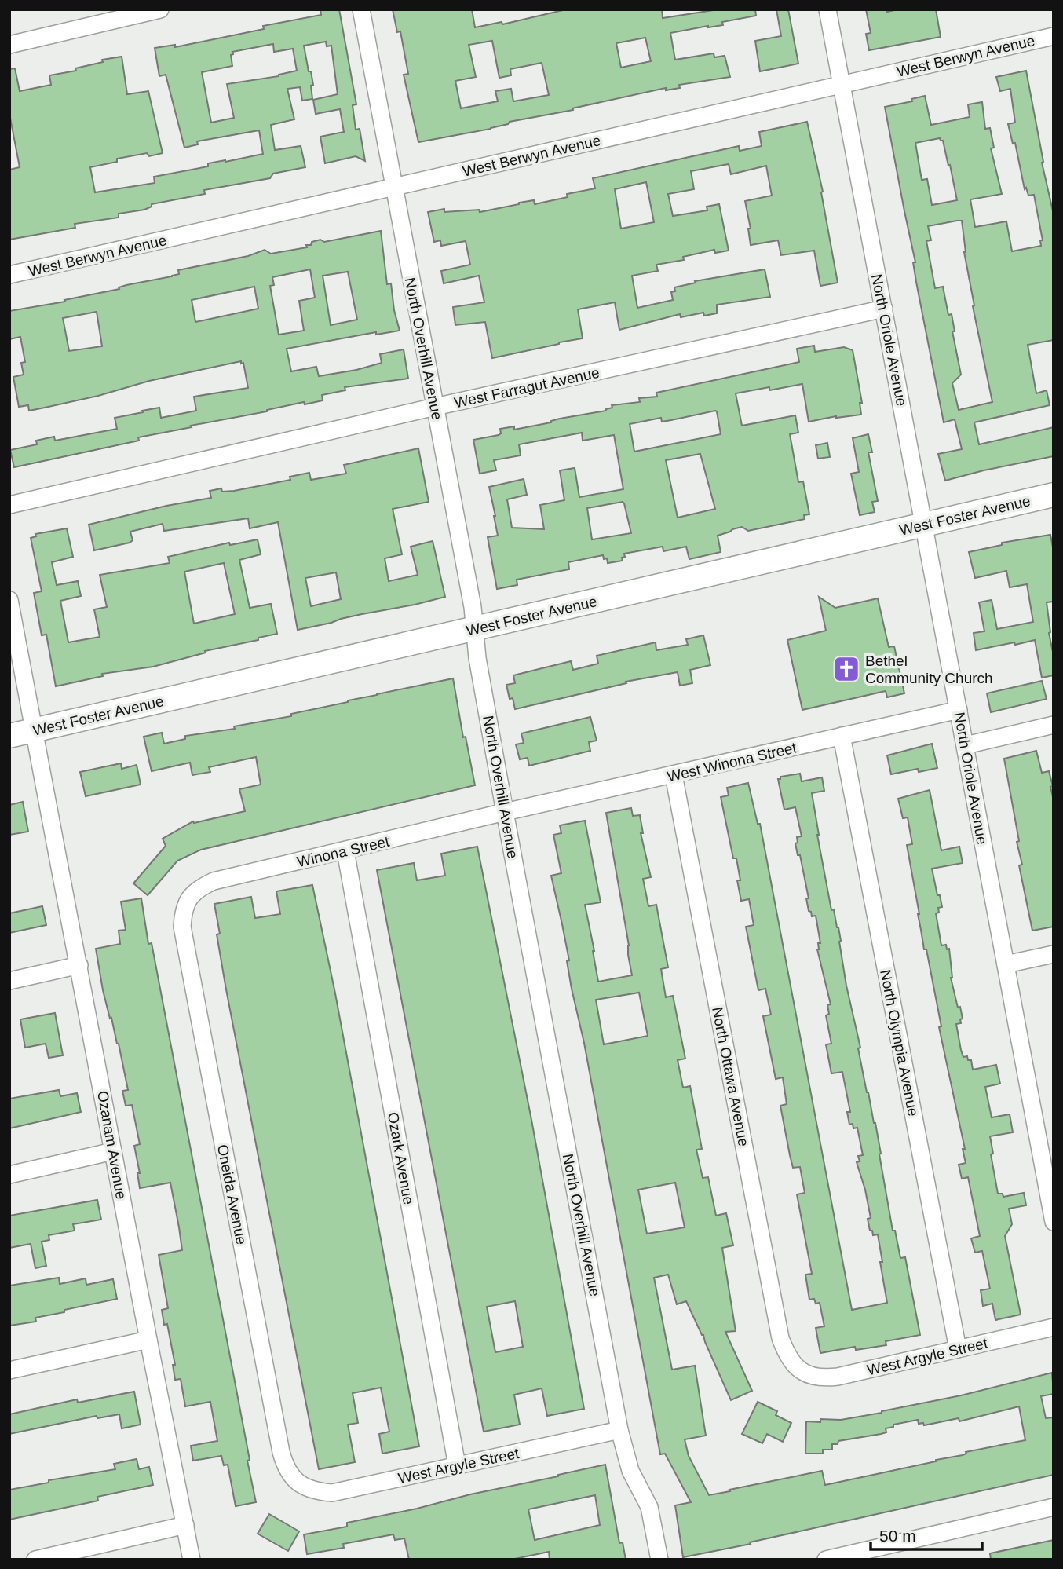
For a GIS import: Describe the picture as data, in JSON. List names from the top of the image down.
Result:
{
  "streets": {
    "street": [
      "West Berwyn Avenue",
      "North Oriole Avenue",
      "North Overhill Avenue",
      "West Farragut Avenue",
      "West Foster Avenue",
      "West Winona Street",
      "Winona Street",
      "North Olympia Avenue",
      "North Ottawa Avenue",
      "Ozanam Avenue",
      "Ozark Avenue",
      "Oneida Avenue",
      "West Argyle Street"
    ]
  },
  "crossings": [
    ["West Berwyn Avenue", "North Oriole Avenue"],
    ["West Berwyn Avenue", "North Overhill Avenue"],
    ["North Oriole Avenue", "West Farragut Avenue"],
    ["North Oriole Avenue", "West Foster Avenue"],
    ["North Oriole Avenue", "West Winona Street"],
    ["North Overhill Avenue", "West Farragut Avenue"],
    ["North Overhill Avenue", "West Foster Avenue"],
    ["North Overhill Avenue", "West Winona Street"],
    ["North Overhill Avenue", "Winona Street"],
    ["North Overhill Avenue", "West Argyle Street"],
    ["West Foster Avenue", "Ozanam Avenue"],
    ["West Winona Street", "Winona Street"],
    ["West Winona Street", "North Olympia Avenue"],
    ["West Winona Street", "North Ottawa Avenue"],
    ["Winona Street", "Ozark Avenue"],
    ["Winona Street", "Oneida Avenue"],
    ["North Olympia Avenue", "West Argyle Street"],
    ["North Ottawa Avenue", "West Argyle Street"],
    ["Ozark Avenue", "West Argyle Street"],
    ["Oneida Avenue", "West Argyle Street"]
  ],
  "places": {
    "church": ["Bethel Community Church"]
  },
  "scale_bar": "50 m"
}
